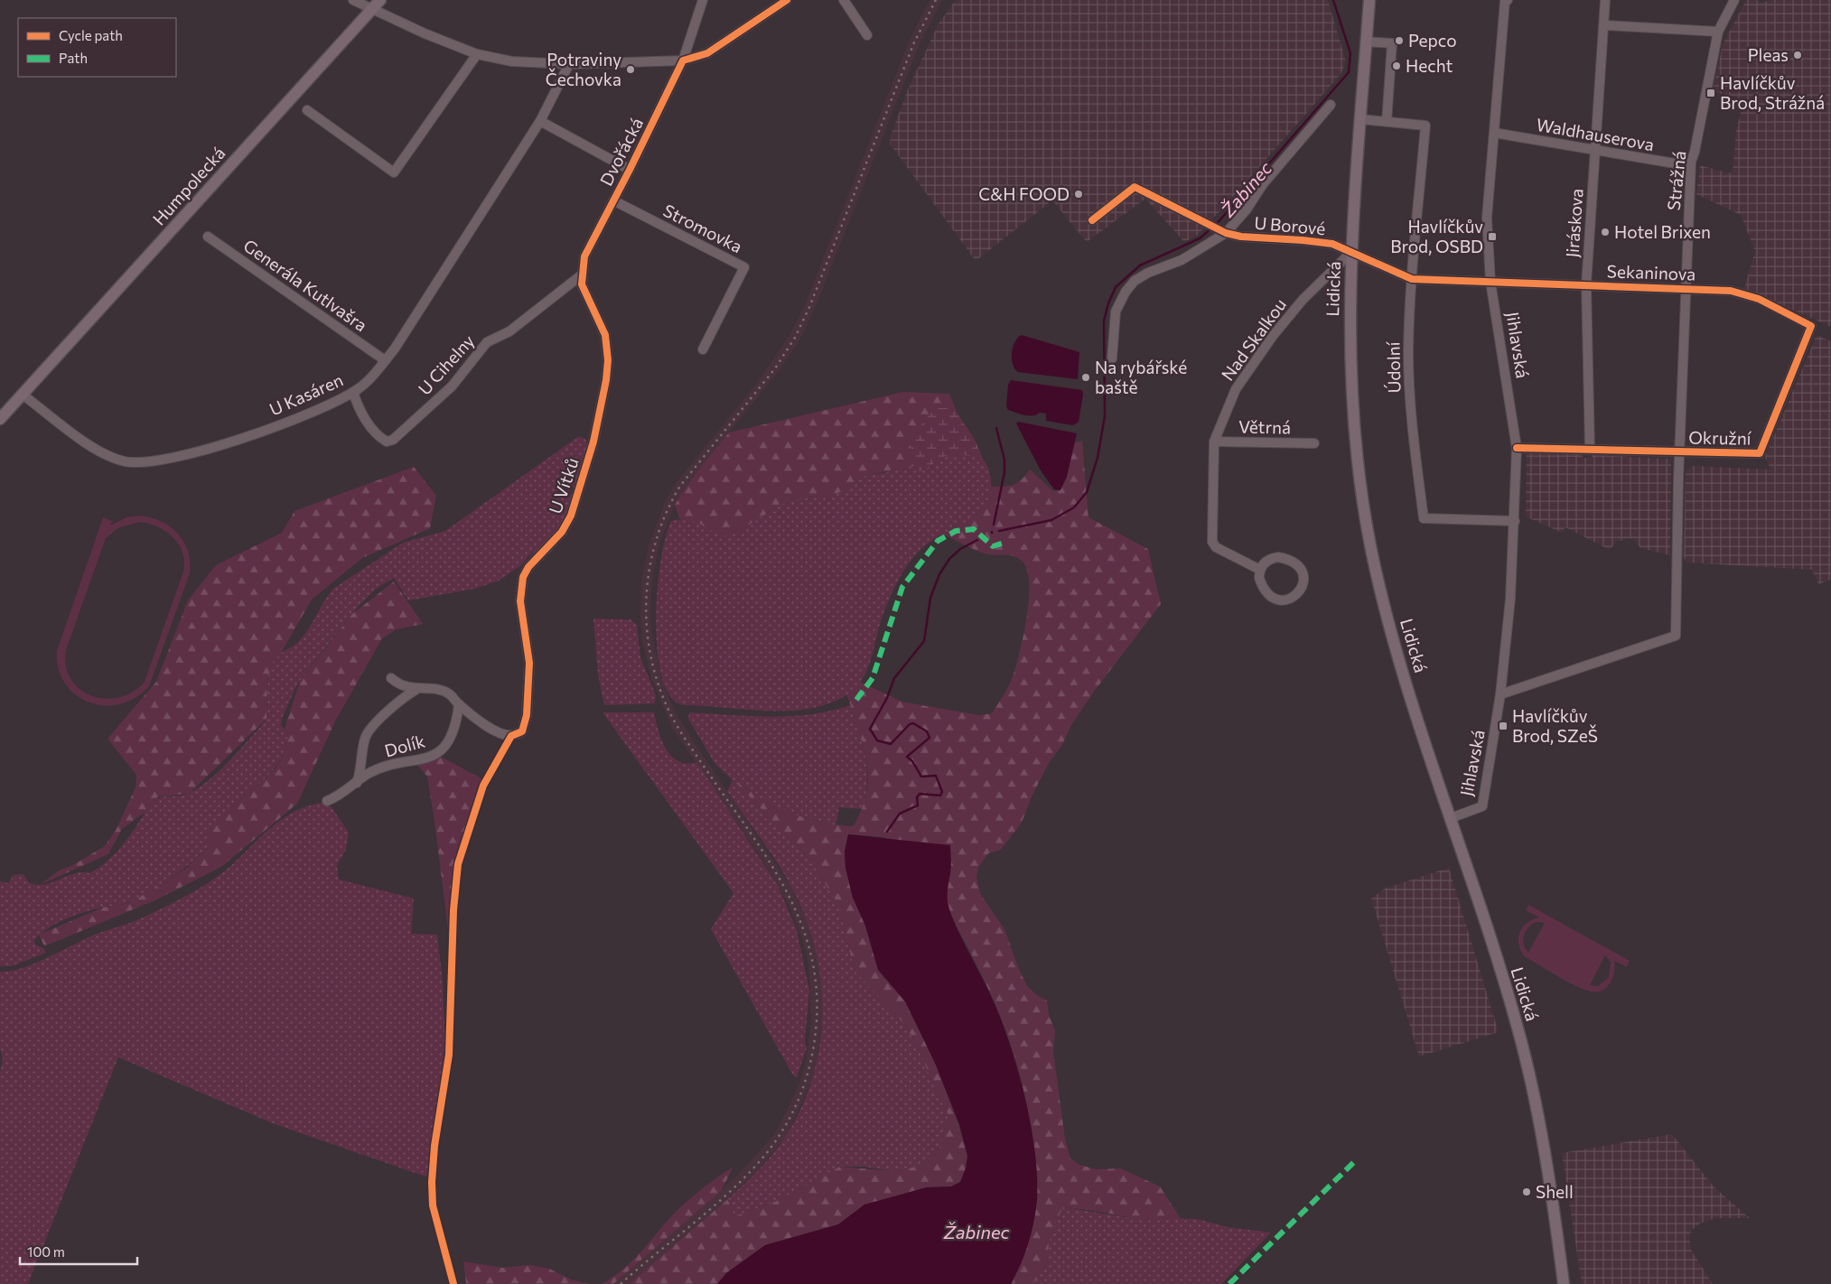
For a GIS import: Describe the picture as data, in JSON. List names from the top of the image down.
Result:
{
  "streets": {
    "main road": ["Humpolecká", "Lidická"],
    "street": [
      "Waldhauserova",
      "Dvořácká",
      "Strážná",
      "Jiráskova",
      "U Borové",
      "Stromovka",
      "Sekaninova",
      "Generála Kutlvašra",
      "Nad Skalkou",
      "Jihlavská",
      "U Cihelny",
      "Údolní",
      "U Kasáren",
      "Větrná",
      "Okružní",
      "U Vítků",
      "Dolík"
    ]
  },
  "crossings": [
    ["Waldhauserova", "Strážná"],
    ["Waldhauserova", "Jiráskova"],
    ["Waldhauserova", "Jihlavská"],
    ["Dvořácká", "Stromovka"],
    ["Dvořácká", "U Vítků"],
    ["Strážná", "Sekaninova"],
    ["Strážná", "Jihlavská"],
    ["Strážná", "Okružní"],
    ["Humpolecká", "U Kasáren"],
    ["Jiráskova", "Sekaninova"],
    ["U Borové", "Sekaninova"],
    ["U Borové", "Lidická"],
    ["U Borové", "Nad Skalkou"],
    ["Sekaninova", "Lidická"],
    ["Sekaninova", "Nad Skalkou"],
    ["Sekaninova", "Jihlavská"],
    ["Sekaninova", "Údolní"],
    ["Sekaninova", "Okružní"],
    ["Generála Kutlvašra", "U Kasáren"],
    ["Lidická", "Nad Skalkou"],
    ["Lidická", "Jihlavská"],
    ["Nad Skalkou", "Větrná"],
    ["Jihlavská", "Údolní"],
    ["U Cihelny", "U Kasáren"],
    ["U Cihelny", "U Vítků"],
    ["U Vítků", "Dolík"]
  ],
  "water": ["Žabinec"],
  "places": {
    "other": [
      "Pepco",
      "Pleas",
      "Hecht",
      "Potraviny Čechovka",
      "C&H FOOD",
      "Hotel Brixen",
      "Na rybářské baště",
      "Shell"
    ],
    "transit": ["Havlíčkův Brod, Strážná", "Havlíčkův Brod, OSBD", "Havlíčkův Brod, SZeŠ"]
  },
  "legend": ["Cycle path", "Path"],
  "scale_bar": "100 m"
}
